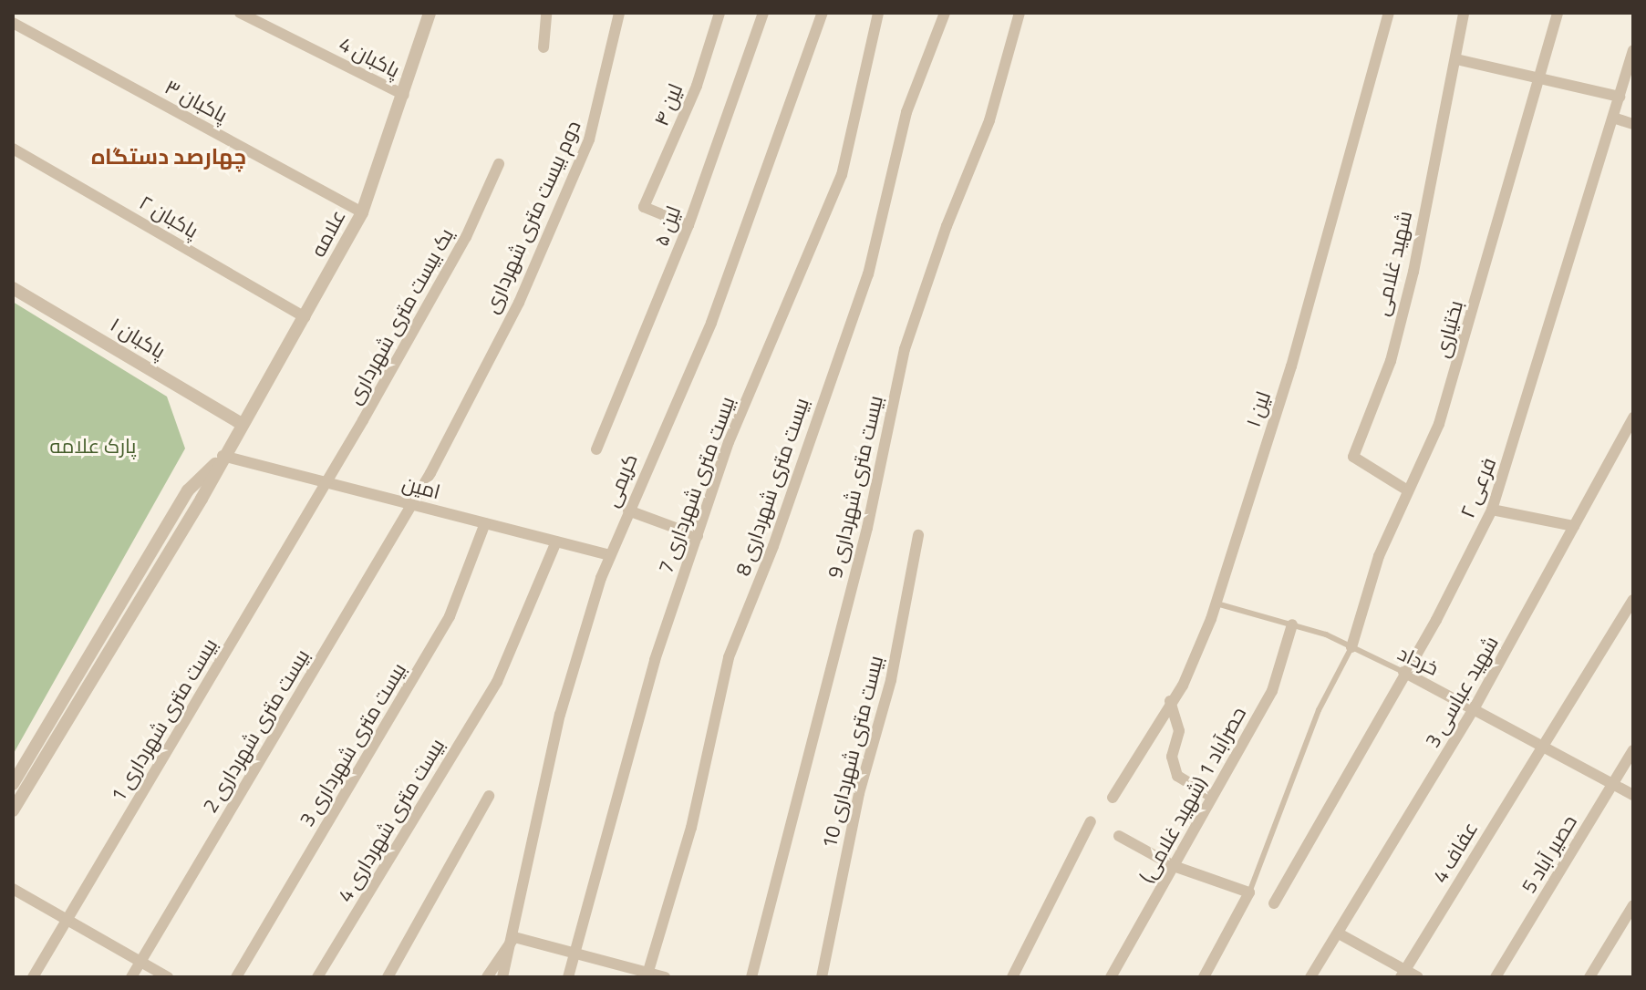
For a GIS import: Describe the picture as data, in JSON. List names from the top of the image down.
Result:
{
  "streets": {
    "street": [
      "پاکبان 4",
      "پاکبان ۳",
      "لین ۴",
      "پاکبان ۲",
      "دوم بیست متری شهرداری",
      "لین ۵",
      "علامه",
      "شهید غلامی",
      "یک بیست متری شهرداری",
      "بختیاری",
      "پاکبان ۱",
      "لین ۱",
      "کریمی",
      "بیست متری شهرداری 7",
      "بیست متری شهرداری 8",
      "بیست متری شهرداری 9",
      "امین",
      "۲ فرعی",
      "خرداد",
      "شهید عباسی 3",
      "بیست متری شهرداری 1",
      "بیست متری شهرداری 2",
      "بیست متری شهرداری 3",
      "بیست متری شهرداری 10",
      "حصرآباد 1 (شهید غلامی)",
      "بیست متری شهرداری 4",
      "عفاف 4",
      "حصیر آباد 5"
    ]
  },
  "crossings": [
    ["پاکبان 4", "علامه"],
    ["پاکبان ۳", "علامه"],
    ["لین ۴", "لین ۵"],
    ["پاکبان ۲", "علامه"],
    ["دوم بیست متری شهرداری", "امین"],
    ["دوم بیست متری شهرداری", "بیست متری شهرداری 2"],
    ["علامه", "پاکبان ۱"],
    ["علامه", "امین"],
    ["شهید غلامی", "بختیاری"],
    ["یک بیست متری شهرداری", "امین"],
    ["یک بیست متری شهرداری", "بیست متری شهرداری 1"],
    ["بختیاری", "خرداد"],
    ["لین ۱", "خرداد"],
    ["کریمی", "امین"],
    ["امین", "بیست متری شهرداری 1"],
    ["امین", "بیست متری شهرداری 2"],
    ["امین", "بیست متری شهرداری 3"],
    ["امین", "بیست متری شهرداری 4"],
    ["۲ فرعی", "خرداد"],
    ["خرداد", "شهید عباسی 3"],
    ["خرداد", "حصرآباد 1 (شهید غلامی)"],
    ["خرداد", "عفاف 4"],
    ["خرداد", "حصیر آباد 5"]
  ],
  "districts": ["چهارصد دستگاه"],
  "parks": ["پارک علامه"]
}
